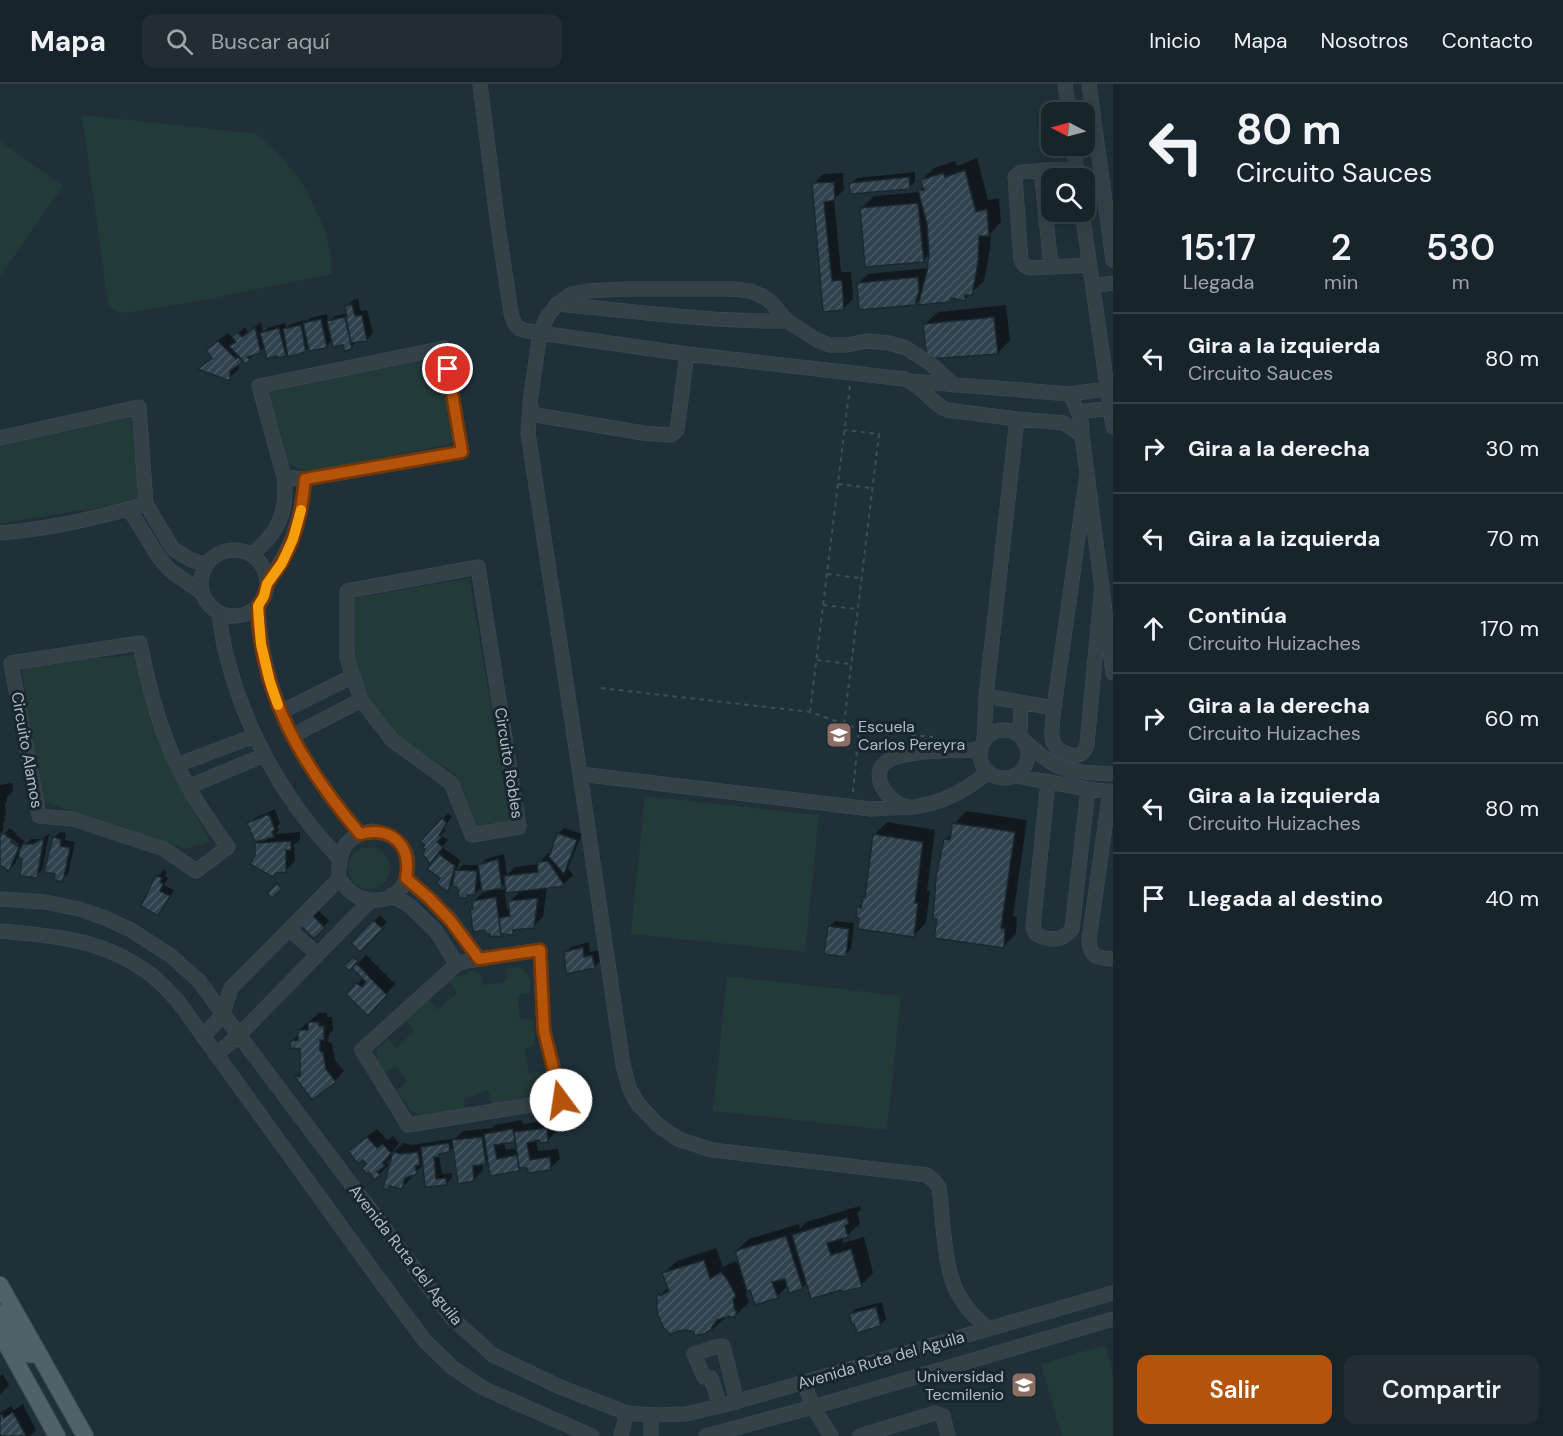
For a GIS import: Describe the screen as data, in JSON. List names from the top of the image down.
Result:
{
  "streets": {
    "street": ["Circuito Alamos", "Circuito Robles", "Avenida Ruta del Aguila"]
  },
  "places": {
    "school or university": ["Escuela Carlos Pereyra", "Universidad Tecmilenio"]
  },
  "north": "left",
  "page": {
    "header": "Mapa",
    "search": "Buscar aquí",
    "nav": [
      "Inicio",
      "Mapa",
      "Nosotros",
      "Contacto"
    ],
    "turn": ["80 m", "Circuito Sauces"],
    "eta": [
      "15:17",
      "Llegada",
      "2",
      "min",
      "530",
      "m"
    ],
    "list": [
      {
        "name": "Gira a la izquierda",
        "note": "Circuito Sauces",
        "value": "80 m"
      },
      {
        "name": "Gira a la derecha",
        "value": "30 m"
      },
      {
        "name": "Gira a la izquierda",
        "value": "70 m"
      },
      {
        "name": "Continúa",
        "note": "Circuito Huizaches",
        "value": "170 m"
      },
      {
        "name": "Gira a la derecha",
        "note": "Circuito Huizaches",
        "value": "60 m"
      },
      {
        "name": "Gira a la izquierda",
        "note": "Circuito Huizaches",
        "value": "80 m"
      },
      {
        "name": "Llegada al destino",
        "value": "40 m"
      }
    ],
    "buttons": ["Salir", "Compartir"]
  }
}
